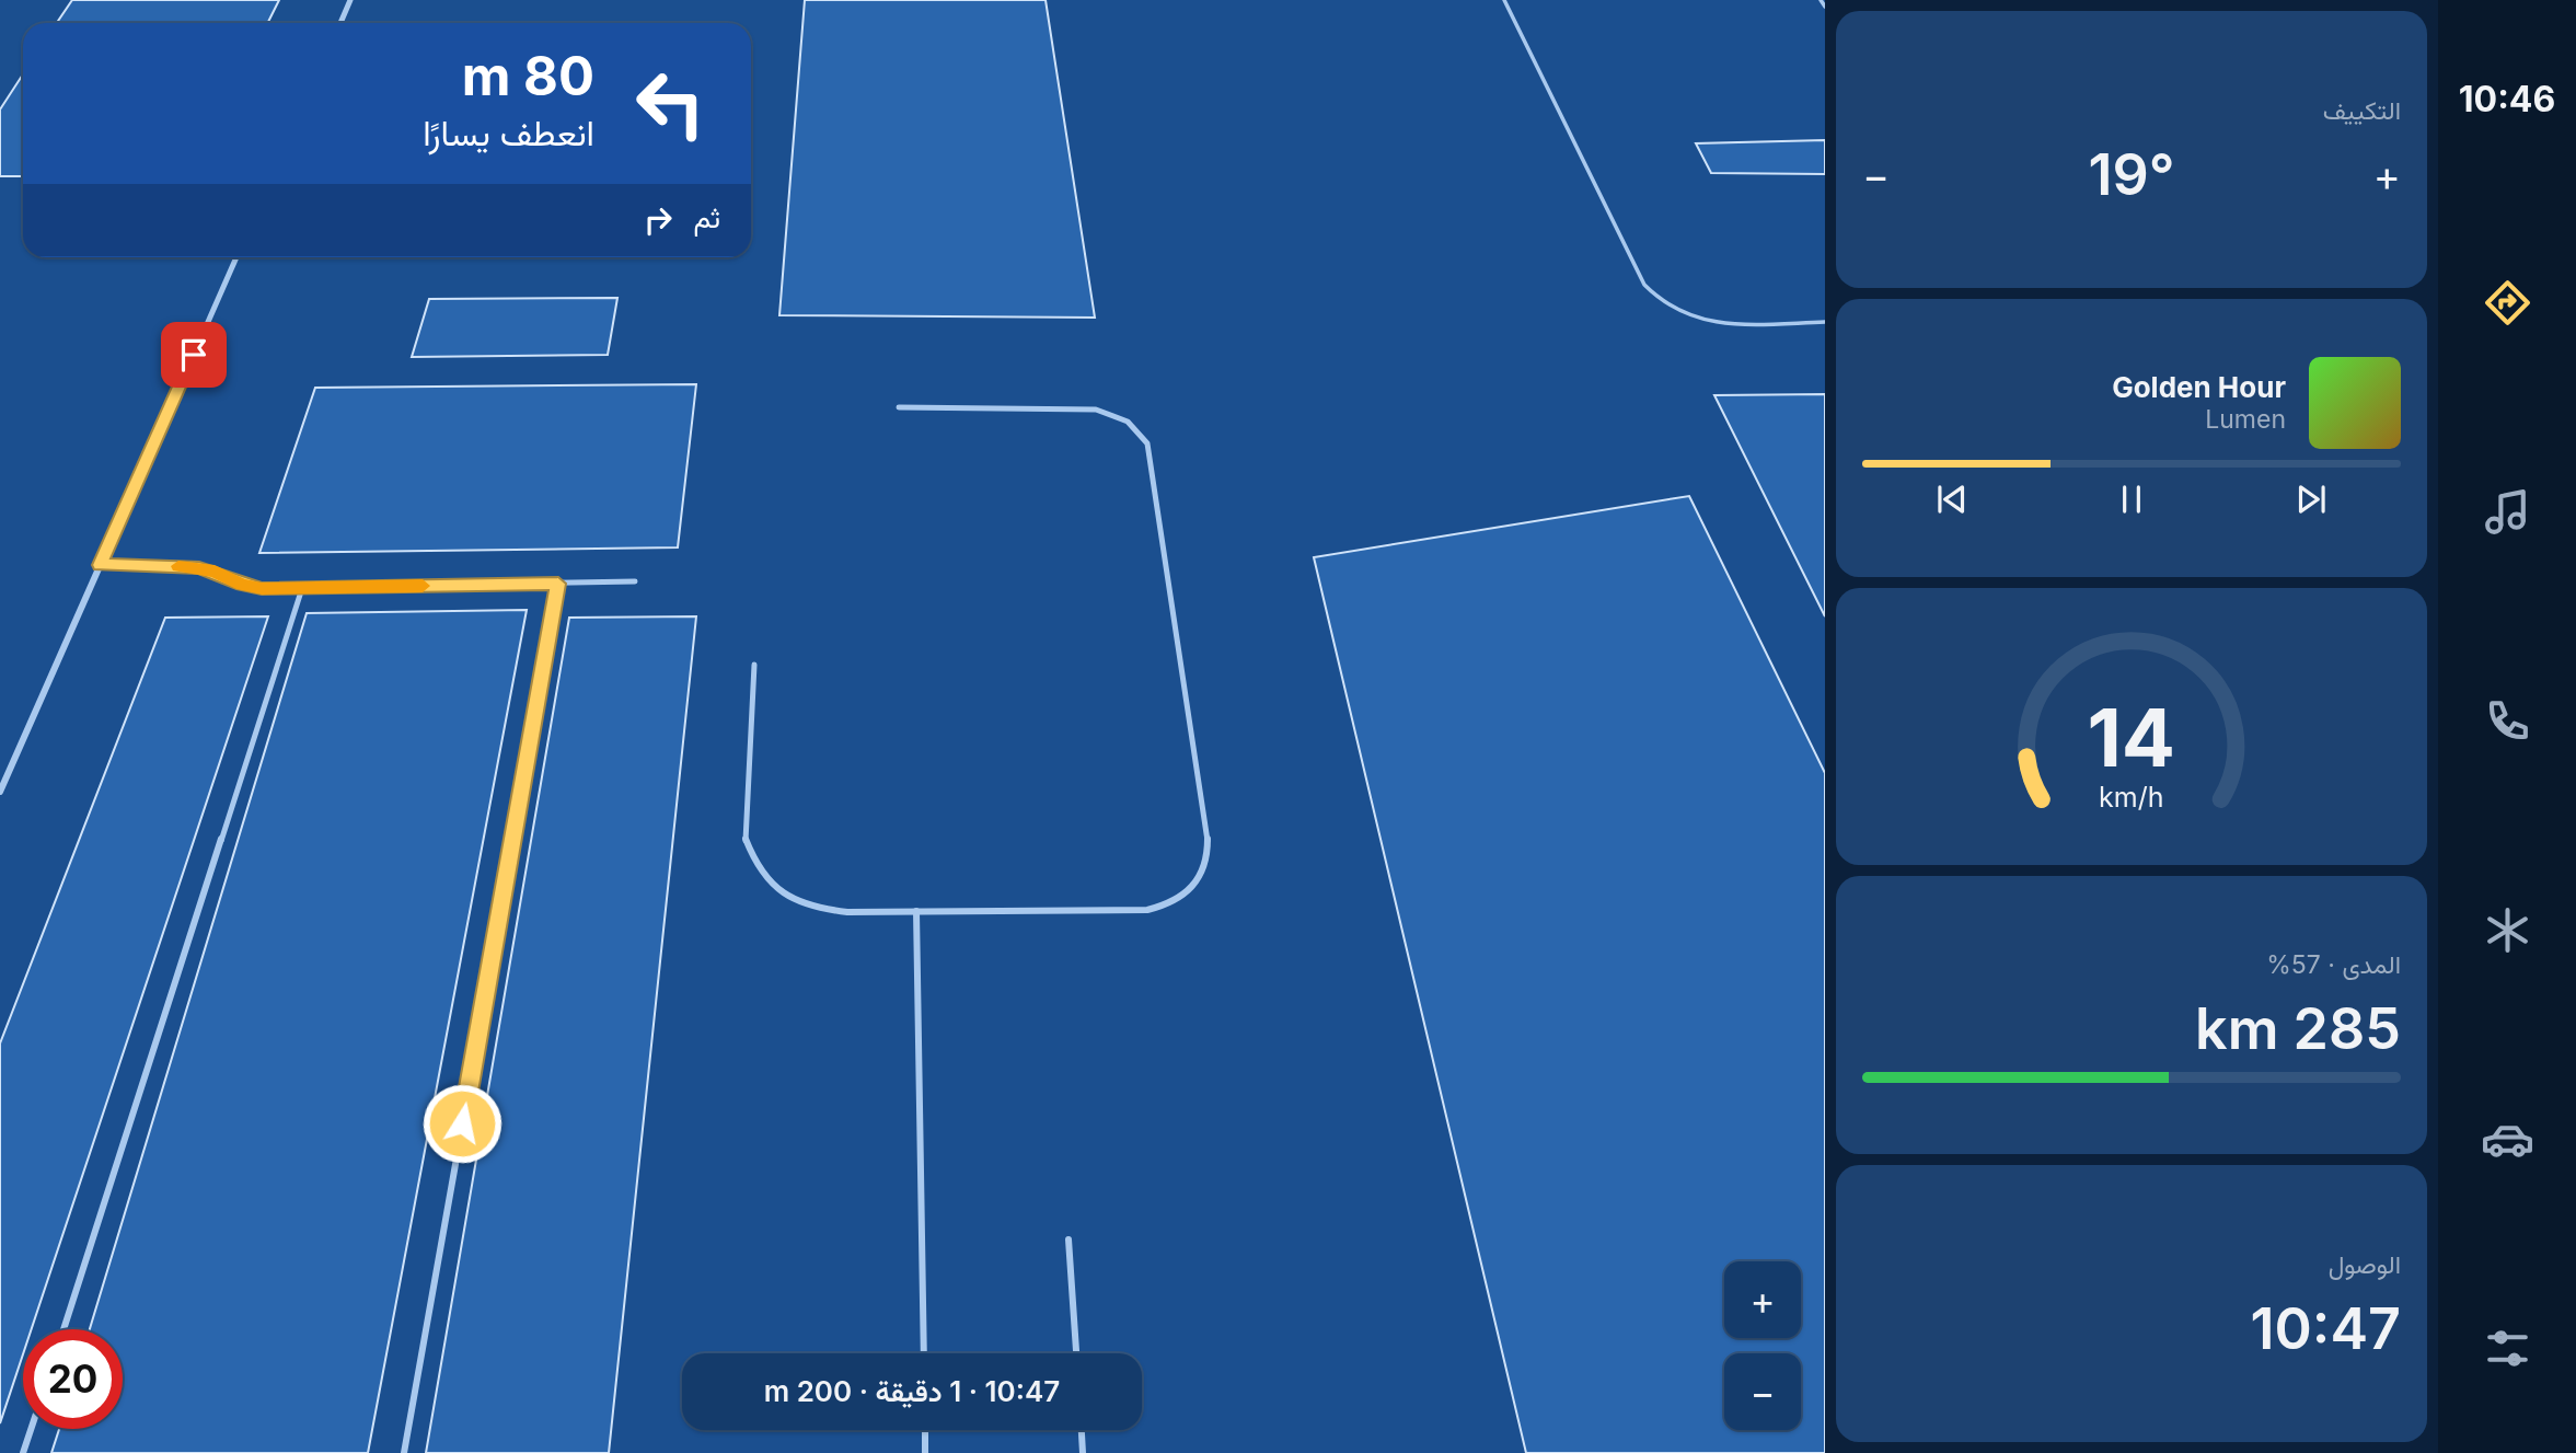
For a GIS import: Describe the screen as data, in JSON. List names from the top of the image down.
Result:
{
  "page": {
    "tabs": "10:46",
    "tile": [
      "التكييف",
      ["المدى · 57%", "285 km"],
      ["الوصول", "10:47"]
    ],
    "turn": ["80 m", "انعطف يسارًا"],
    "heat": ["−", "19°", "+"],
    "then": "ثم",
    "song": ["Golden Hour", "Lumen"],
    "map_buttons": ["+", "−"],
    "limit": "20",
    "trip": "10:47 · 1 دقيقة · 200 m",
    "gauge": ["14", "km/h"]
  }
}
